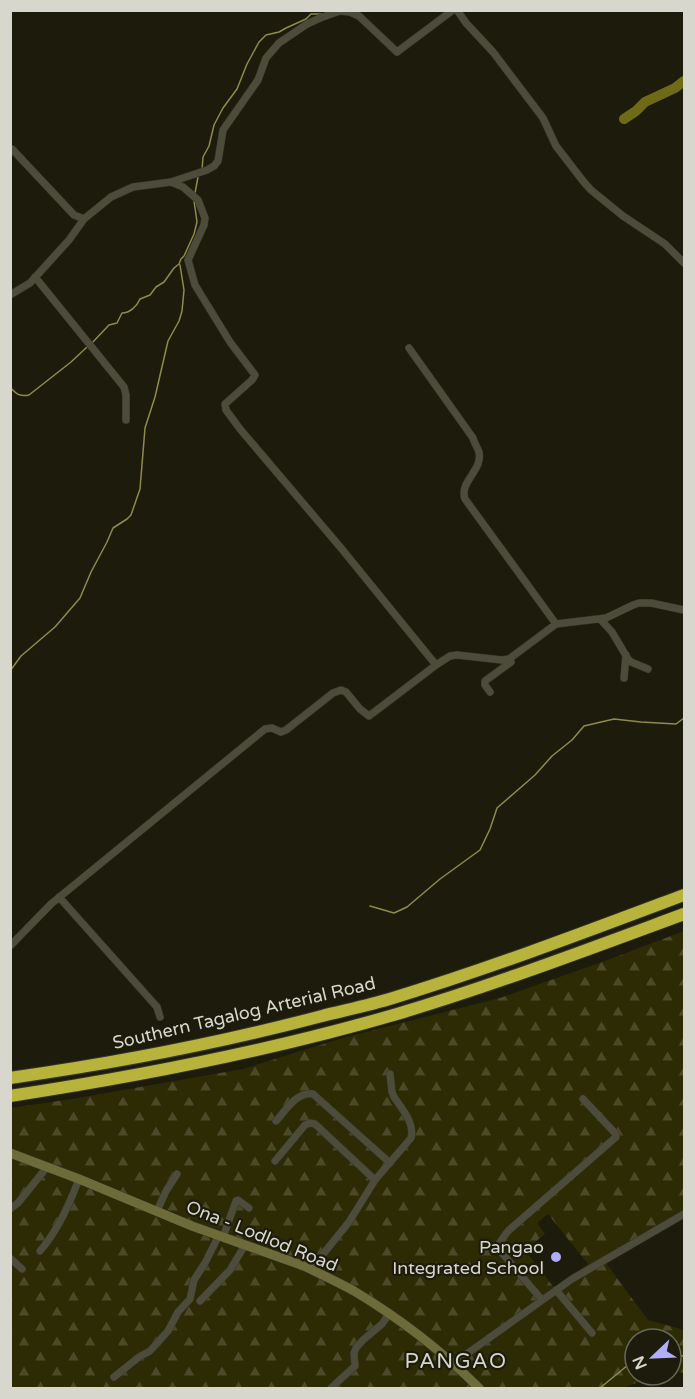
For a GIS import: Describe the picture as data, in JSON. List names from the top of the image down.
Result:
{
  "streets": {
    "highway": ["Southern Tagalog Arterial Road"],
    "main road": ["Ona - Lodlod Road"]
  },
  "districts": ["PANGAO"],
  "places": ["Pangao Integrated School"],
  "north": "bottom left"
}
